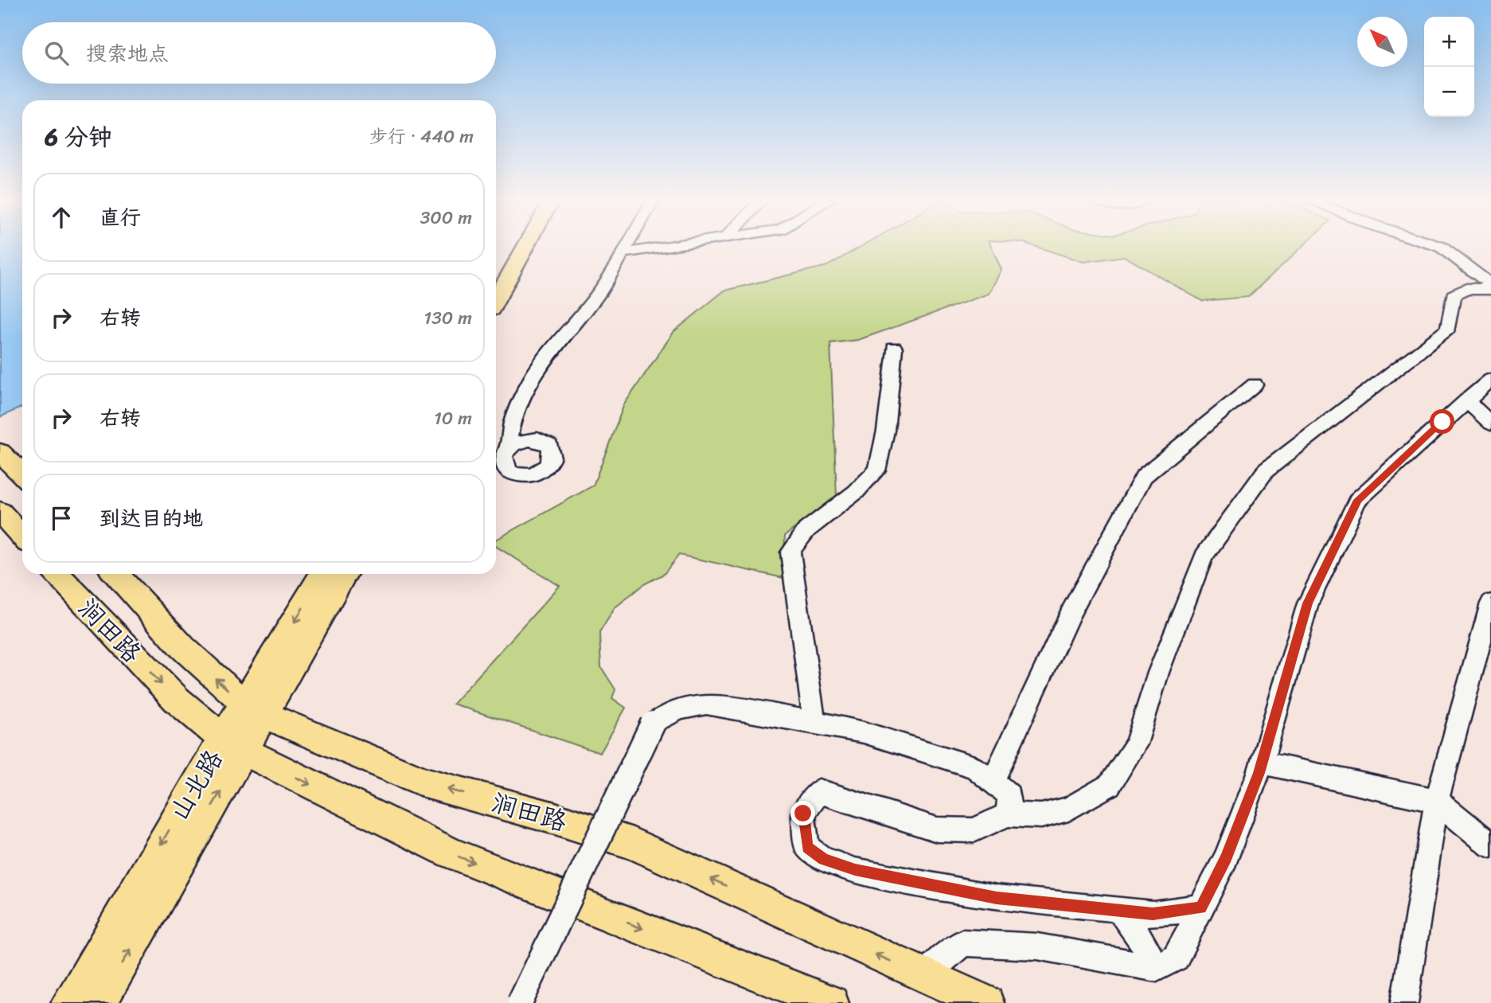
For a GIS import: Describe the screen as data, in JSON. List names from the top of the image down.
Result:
{
  "streets": {
    "main road": ["涧田路", "山北路"]
  },
  "crossings": [
    ["涧田路", "山北路"]
  ],
  "north": "top left",
  "page": {
    "map_buttons": ["+", "−"],
    "search": "搜索地点",
    "heading": ["6 分钟", "步行 · 440 m"],
    "list": [
      ["直行", "300 m"],
      ["右转", "130 m"],
      ["右转", "10 m"],
      "到达目的地"
    ]
  }
}
